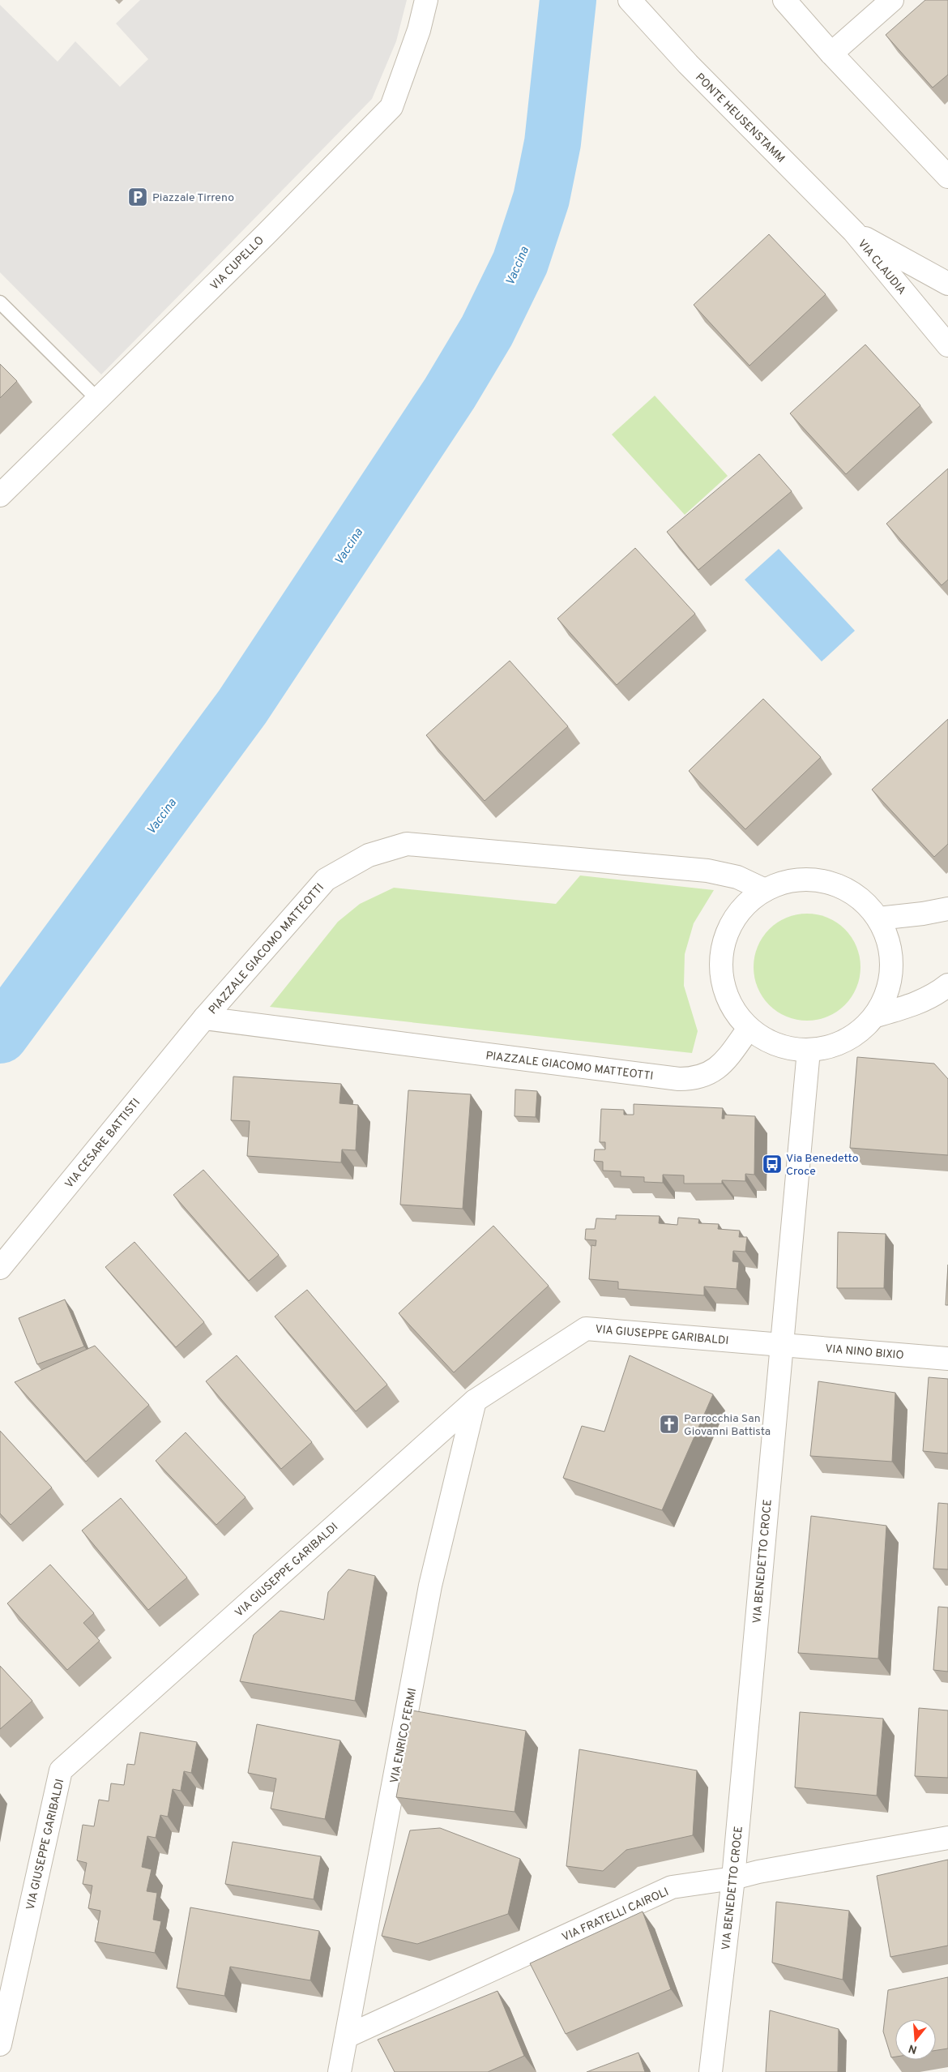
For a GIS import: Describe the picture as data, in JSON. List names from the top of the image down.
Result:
{
  "streets": {
    "street": [
      "PONTE HEUSENSTAMM",
      "VIA CUPELLO",
      "VIA CLAUDIA",
      "PIAZZALE GIACOMO MATTEOTTI",
      "VIA CESARE BATTISTI",
      "VIA GIUSEPPE GARIBALDI",
      "VIA NINO BIXIO",
      "VIA BENEDETTO CROCE",
      "VIA ENRICO FERMI",
      "VIA FRATELLI CAIROLI"
    ]
  },
  "crossings": [
    ["PONTE HEUSENSTAMM", "VIA CLAUDIA"],
    ["PIAZZALE GIACOMO MATTEOTTI", "VIA CESARE BATTISTI"],
    ["VIA GIUSEPPE GARIBALDI", "VIA NINO BIXIO"],
    ["VIA GIUSEPPE GARIBALDI", "VIA BENEDETTO CROCE"],
    ["VIA GIUSEPPE GARIBALDI", "VIA ENRICO FERMI"],
    ["VIA NINO BIXIO", "VIA BENEDETTO CROCE"],
    ["VIA BENEDETTO CROCE", "VIA FRATELLI CAIROLI"],
    ["VIA ENRICO FERMI", "VIA FRATELLI CAIROLI"]
  ],
  "water": ["Vaccina"],
  "places": {
    "parking": ["Piazzale Tirreno"],
    "bus stop": ["Via Benedetto Croce"],
    "church": ["Parrocchia San Giovanni Battista"]
  },
  "north": "bottom"
}
